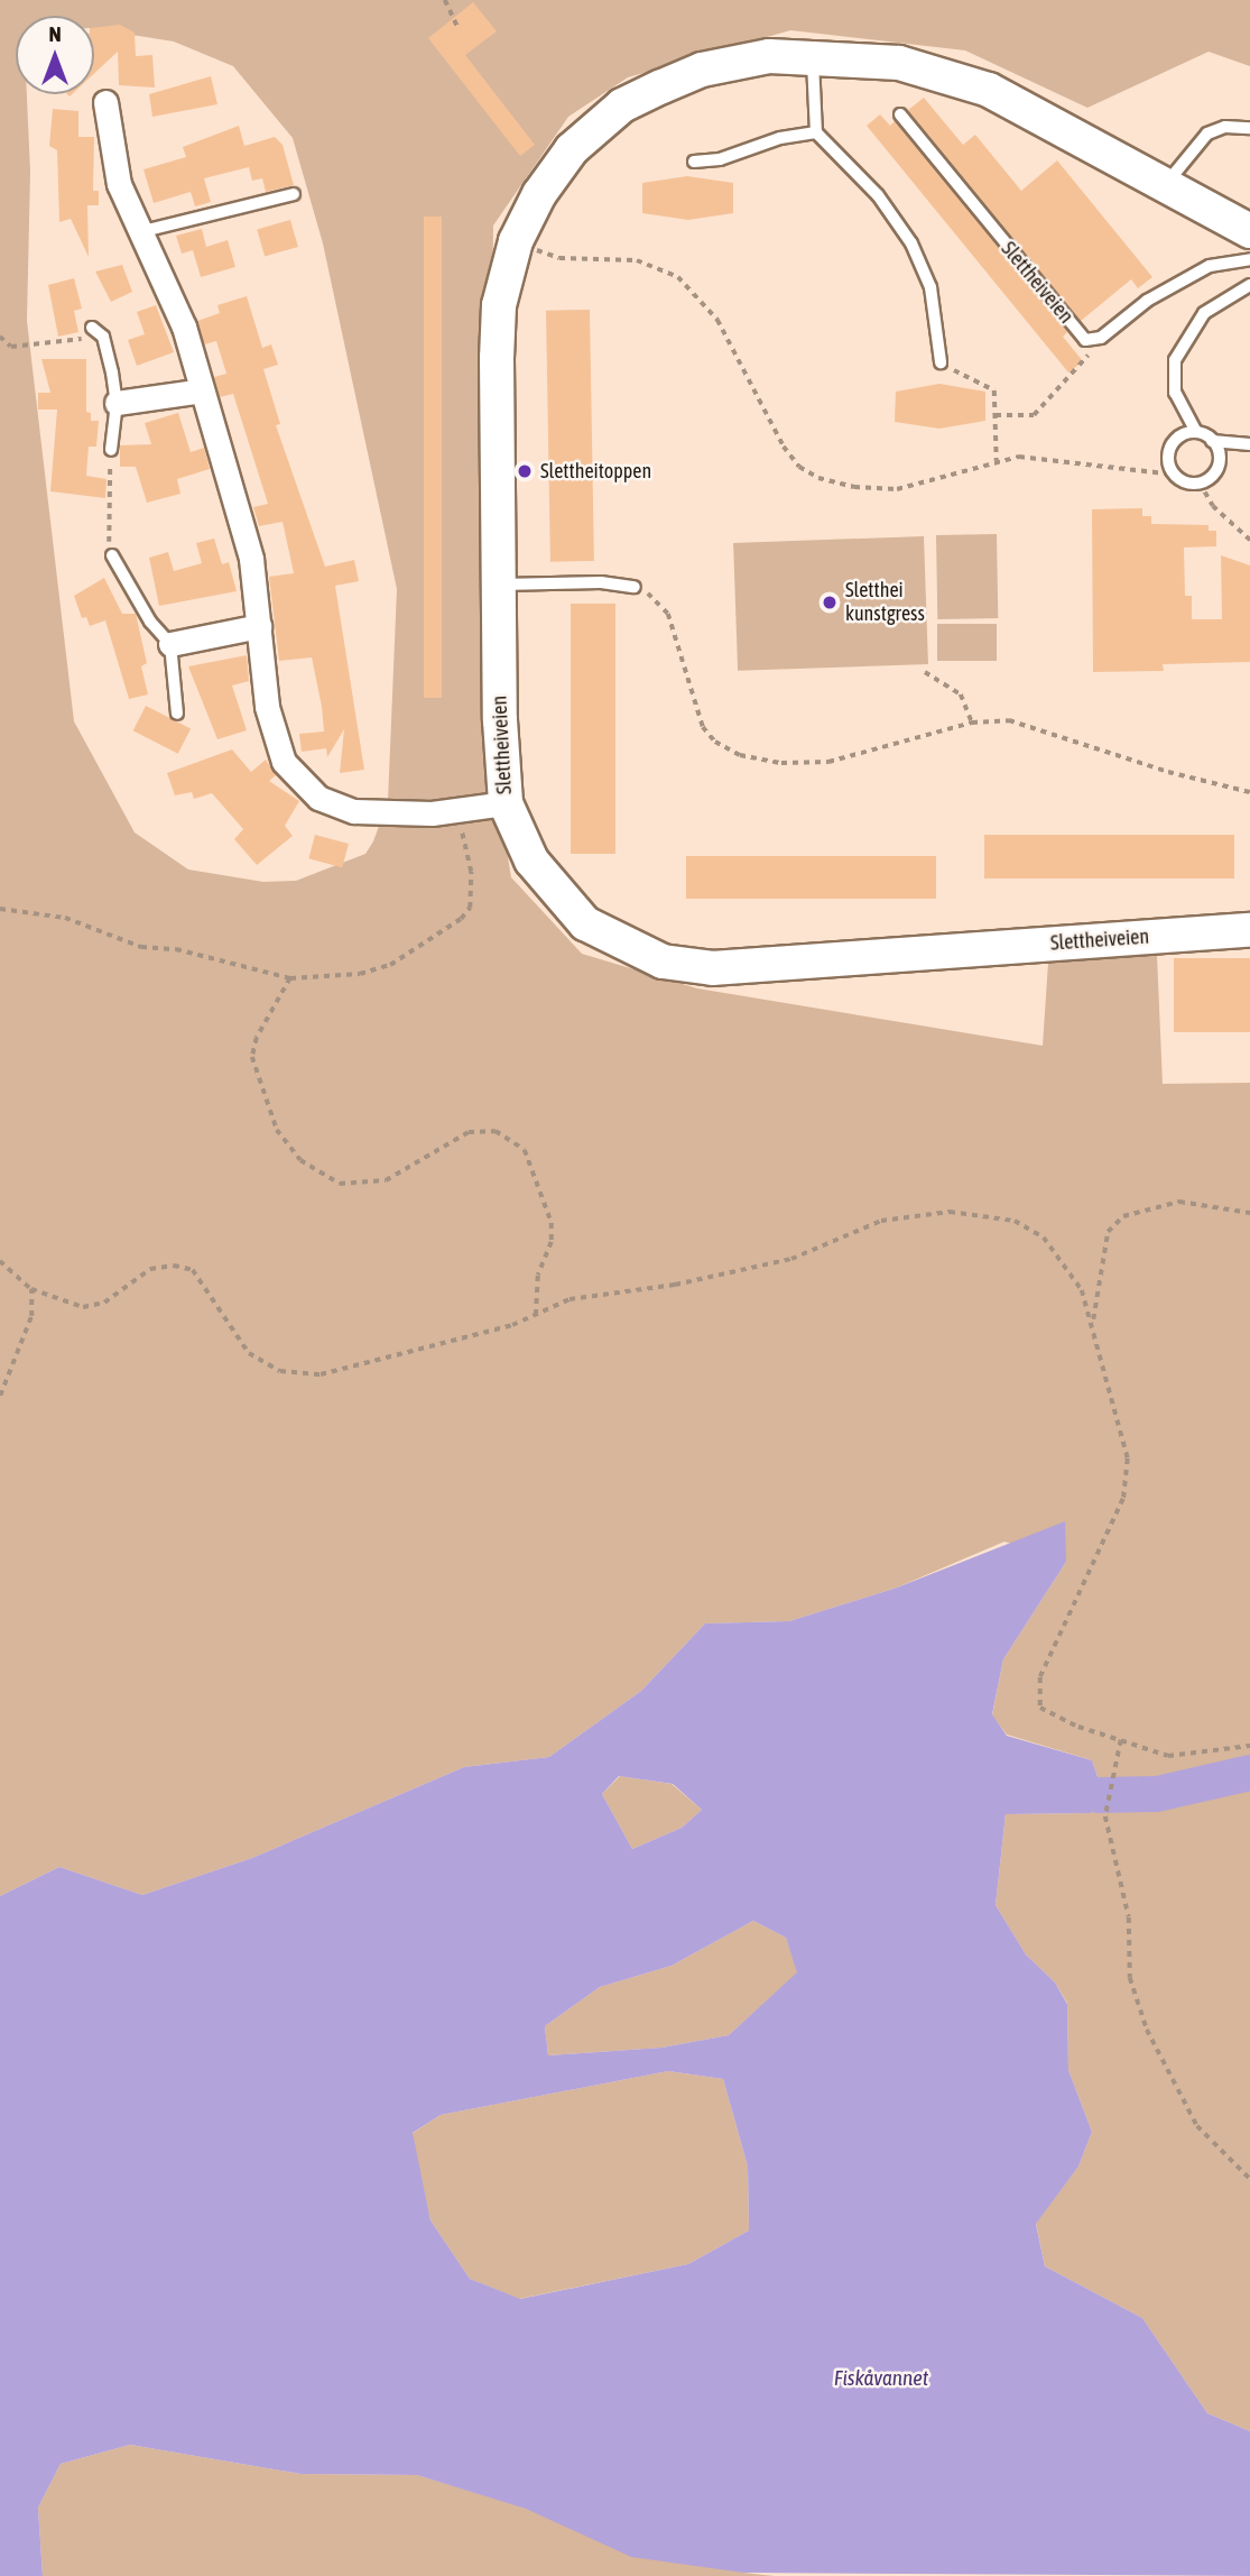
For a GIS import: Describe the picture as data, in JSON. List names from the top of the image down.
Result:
{
  "streets": {
    "street": ["Slettheiveien"]
  },
  "water": ["Fiskåvannet"],
  "places": ["Slettheitoppen", "Sletthei kunstgress"],
  "north": "top"
}
